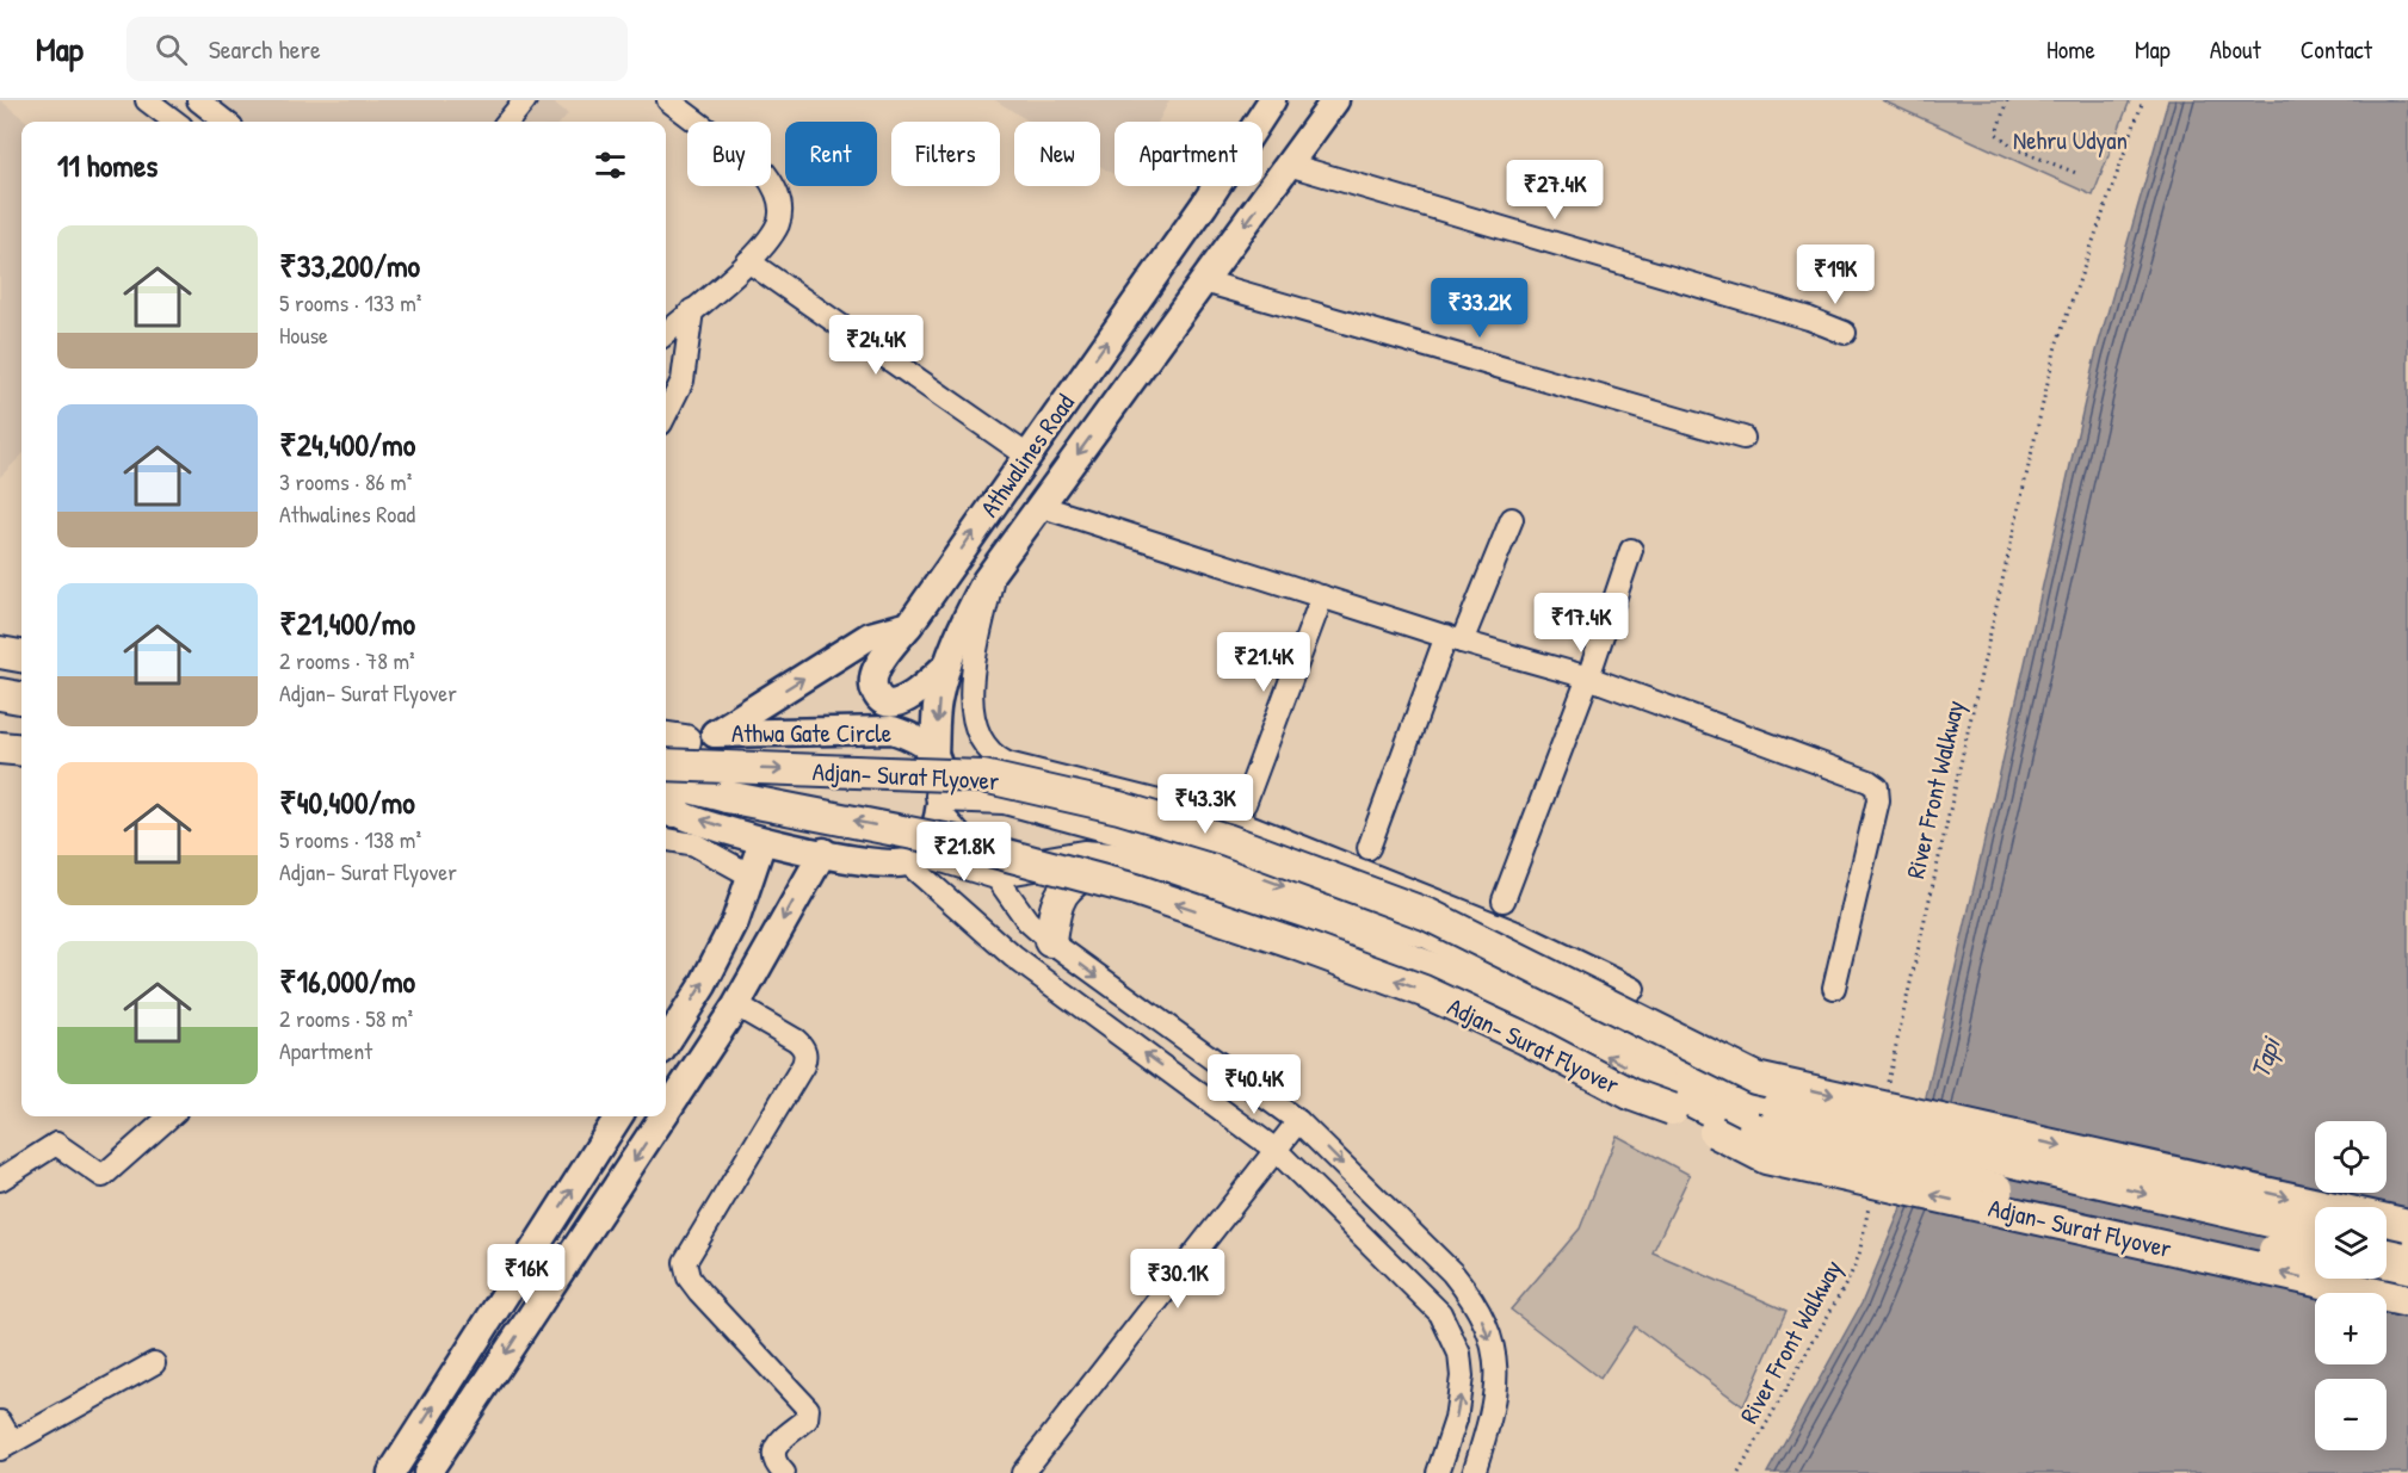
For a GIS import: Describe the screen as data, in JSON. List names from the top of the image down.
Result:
{
  "streets": {
    "highway": ["Adjan- Surat Flyover"],
    "main road": ["Athwalines Road", "Athwa Gate Circle"],
    "path": ["River Front Walkway"]
  },
  "crossings": [
    ["Athwalines Road", "Athwa Gate Circle"]
  ],
  "water": ["Tapi"],
  "parks": ["Nehru Udyan"],
  "page": {
    "header": "Map",
    "search": "Search here",
    "nav": [
      "Home",
      "Map",
      "About",
      "Contact"
    ],
    "chip": [
      "Buy",
      "Rent",
      "Filters",
      "New",
      "Apartment"
    ],
    "heading": "11 homes",
    "price": [
      "₹27.4K",
      "₹19K",
      "₹33.2K",
      "₹24.4K",
      "₹17.4K",
      "₹21.4K",
      "₹43.3K",
      "₹21.8K",
      "₹40.4K",
      "₹16K",
      "₹30.1K"
    ],
    "list": [
      {
        "name": "₹33,200/mo",
        "note": "5 rooms · 133 m² · House"
      },
      {
        "name": "₹24,400/mo",
        "note": "3 rooms · 86 m² · Athwalines Road"
      },
      {
        "name": "₹21,400/mo",
        "note": "2 rooms · 78 m² · Adjan- Surat Flyover"
      },
      {
        "name": "₹40,400/mo",
        "note": "5 rooms · 138 m² · Adjan- Surat Flyover"
      },
      {
        "name": "₹16,000/mo",
        "note": "2 rooms · 58 m² · Apartment"
      }
    ],
    "map_buttons": ["+", "−"]
  }
}
